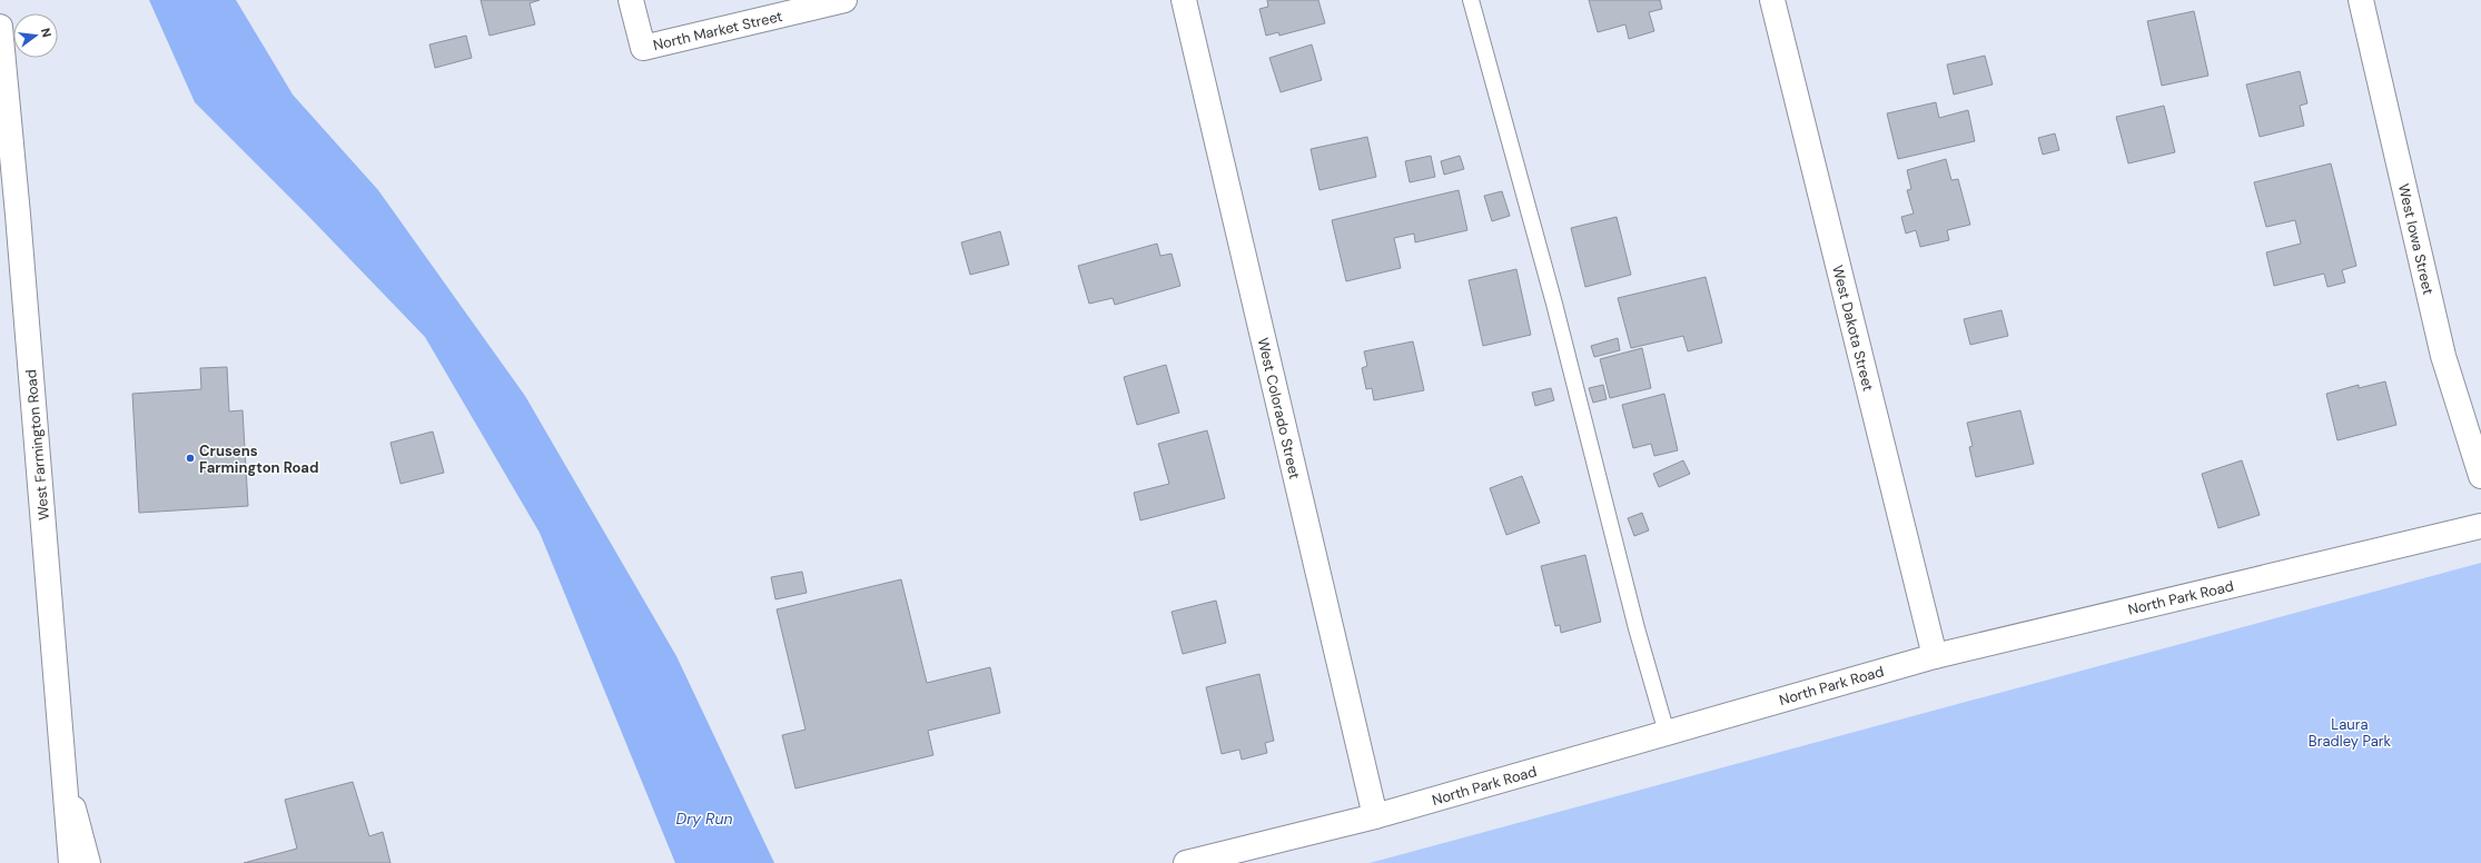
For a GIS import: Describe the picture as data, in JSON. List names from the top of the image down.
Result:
{
  "streets": {
    "street": [
      "North Market Street",
      "West Iowa Street",
      "West Dakota Street",
      "West Colorado Street",
      "West Farmington Road",
      "North Park Road"
    ]
  },
  "crossings": [
    ["West Dakota Street", "North Park Road"],
    ["West Colorado Street", "North Park Road"]
  ],
  "water": ["Dry Run"],
  "parks": ["Laura Bradley Park"],
  "places": ["Crusens Farmington Road"],
  "north": "right"
}
